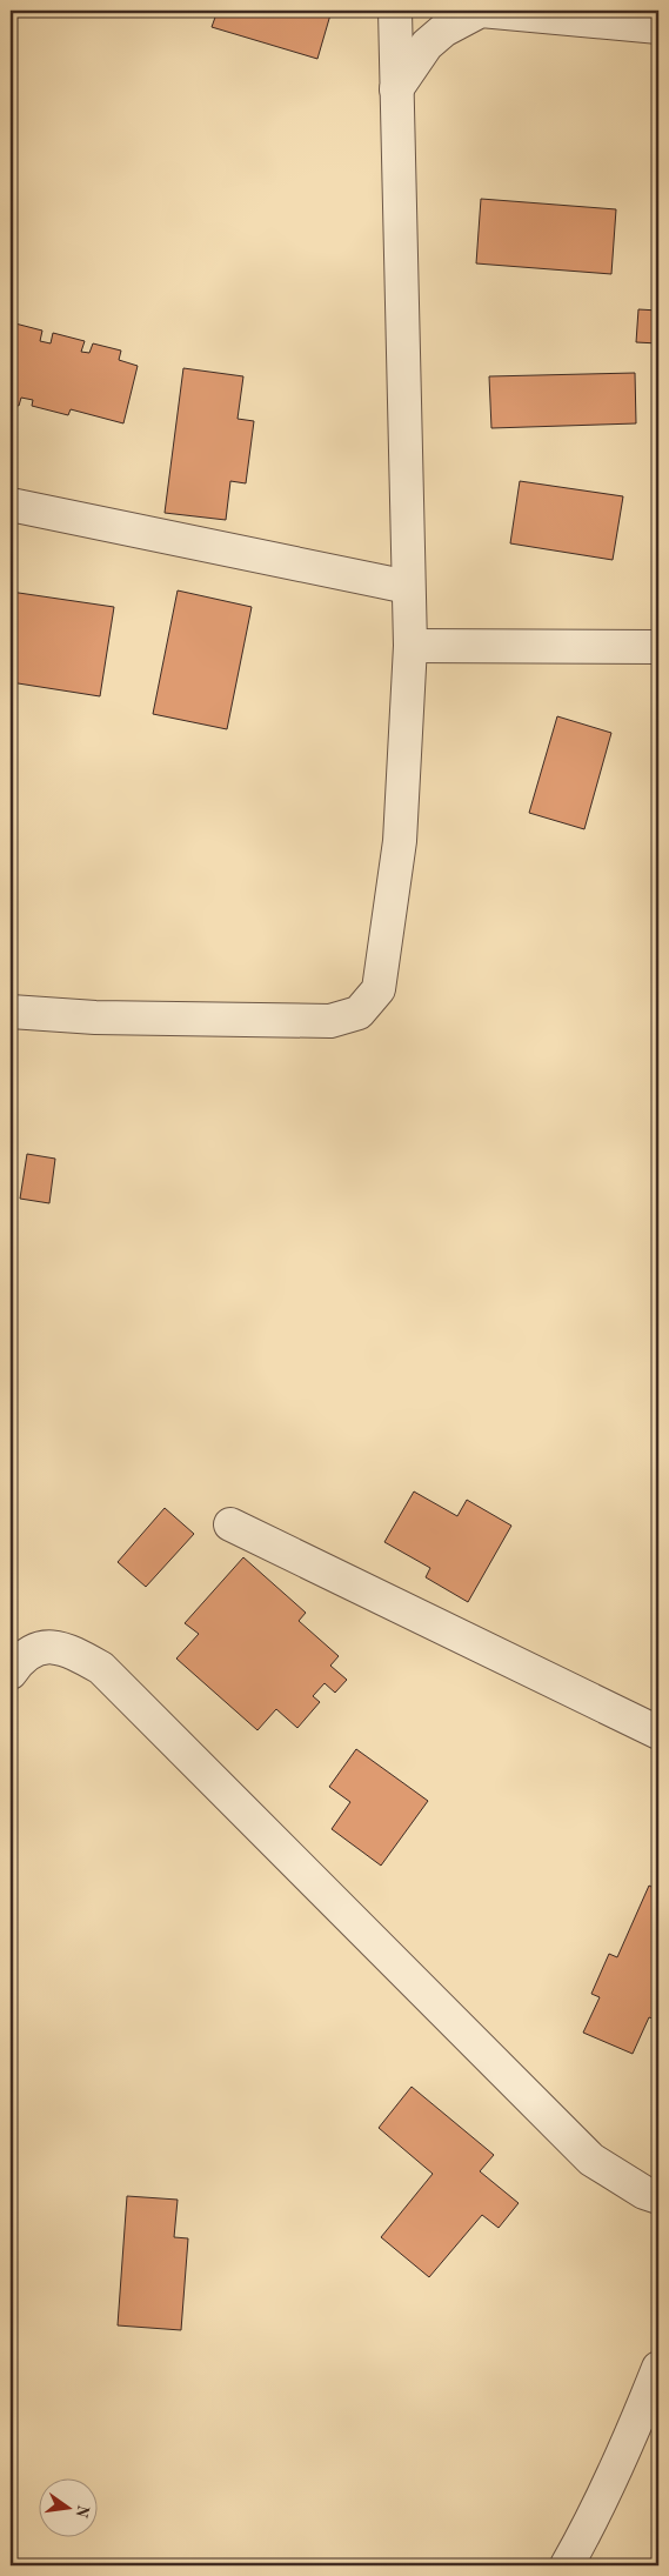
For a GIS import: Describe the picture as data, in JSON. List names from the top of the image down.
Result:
{
  "north": "right"
}
